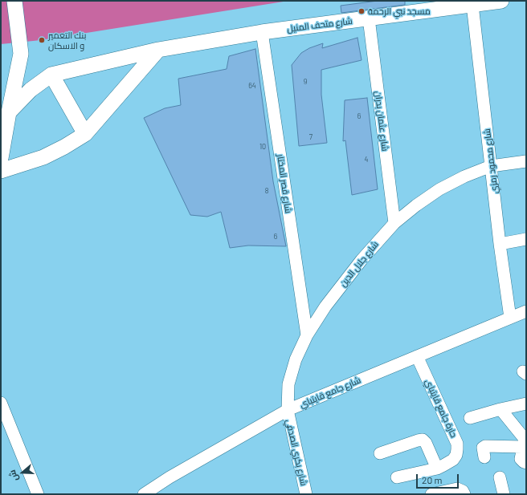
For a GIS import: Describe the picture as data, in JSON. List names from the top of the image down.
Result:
{
  "streets": {
    "street": [
      "شارع متحف المنيل",
      "شارع عثمان بدران",
      "شارع محمود رمزي",
      "شارع قصر المختار",
      "شارع جلال الدين",
      "شارع جامع قايتباي",
      "حارة جامع قايتباي",
      "شارع بكري الصدفي"
    ]
  },
  "crossings": [
    ["شارع متحف المنيل", "شارع عثمان بدران"],
    ["شارع متحف المنيل", "شارع محمود رمزي"],
    ["شارع متحف المنيل", "شارع قصر المختار"],
    ["شارع عثمان بدران", "شارع جلال الدين"],
    ["شارع محمود رمزي", "شارع جلال الدين"],
    ["شارع محمود رمزي", "شارع جامع قايتباي"],
    ["شارع قصر المختار", "شارع جلال الدين"],
    ["شارع جلال الدين", "شارع جامع قايتباي"],
    ["شارع جلال الدين", "شارع بكري الصدفي"],
    ["شارع جامع قايتباي", "حارة جامع قايتباي"],
    ["شارع جامع قايتباي", "شارع بكري الصدفي"]
  ],
  "places": ["مسجد نبي الرحمة", "بنك التعمير و الاسكان"],
  "house_numbers": [
    "9",
    "64",
    "6",
    "7",
    "10",
    "4",
    "8",
    "6"
  ],
  "scale_bar": "20 m",
  "north": "left"
}
